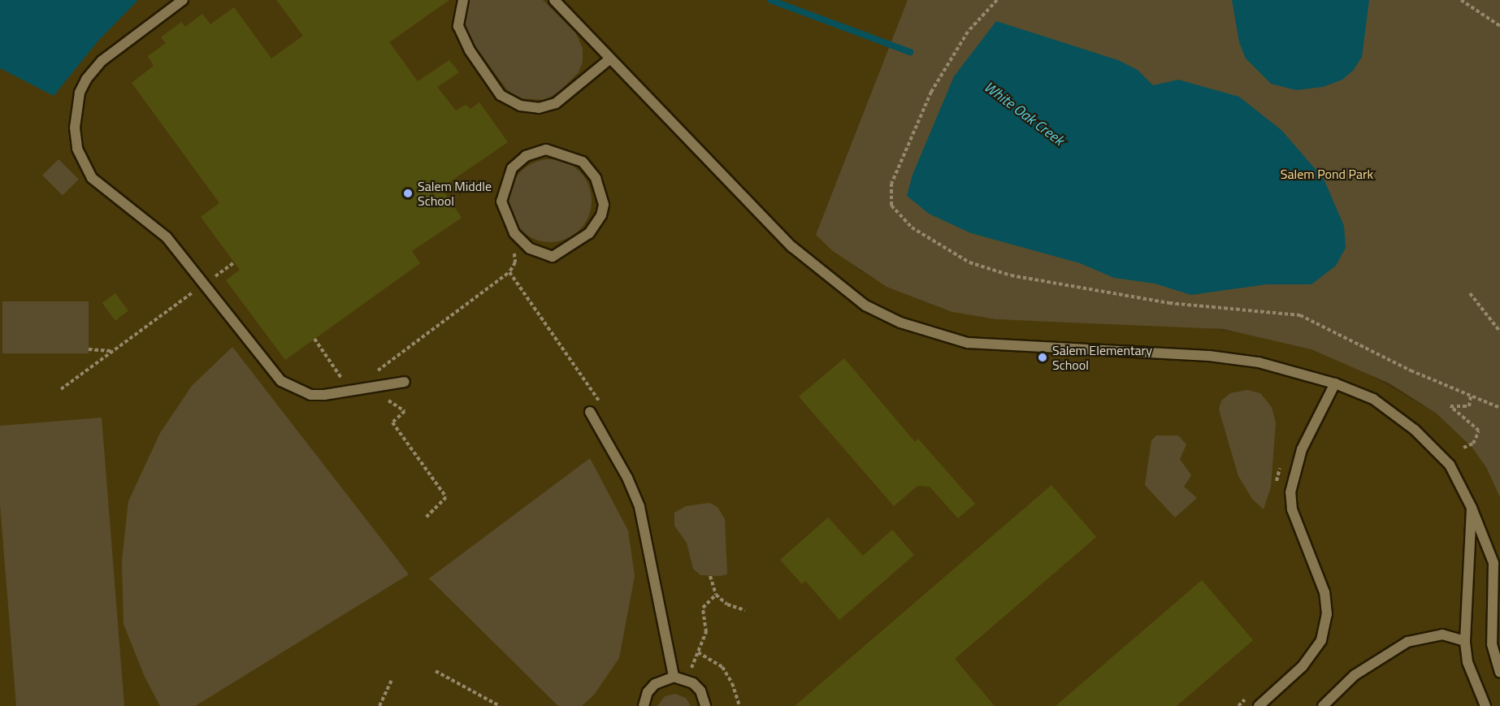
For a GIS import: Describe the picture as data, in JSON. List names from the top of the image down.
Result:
{
  "water": ["White Oak Creek"],
  "parks": ["Salem Pond Park"],
  "places": ["Salem Middle School", "Salem Elementary School"]
}
